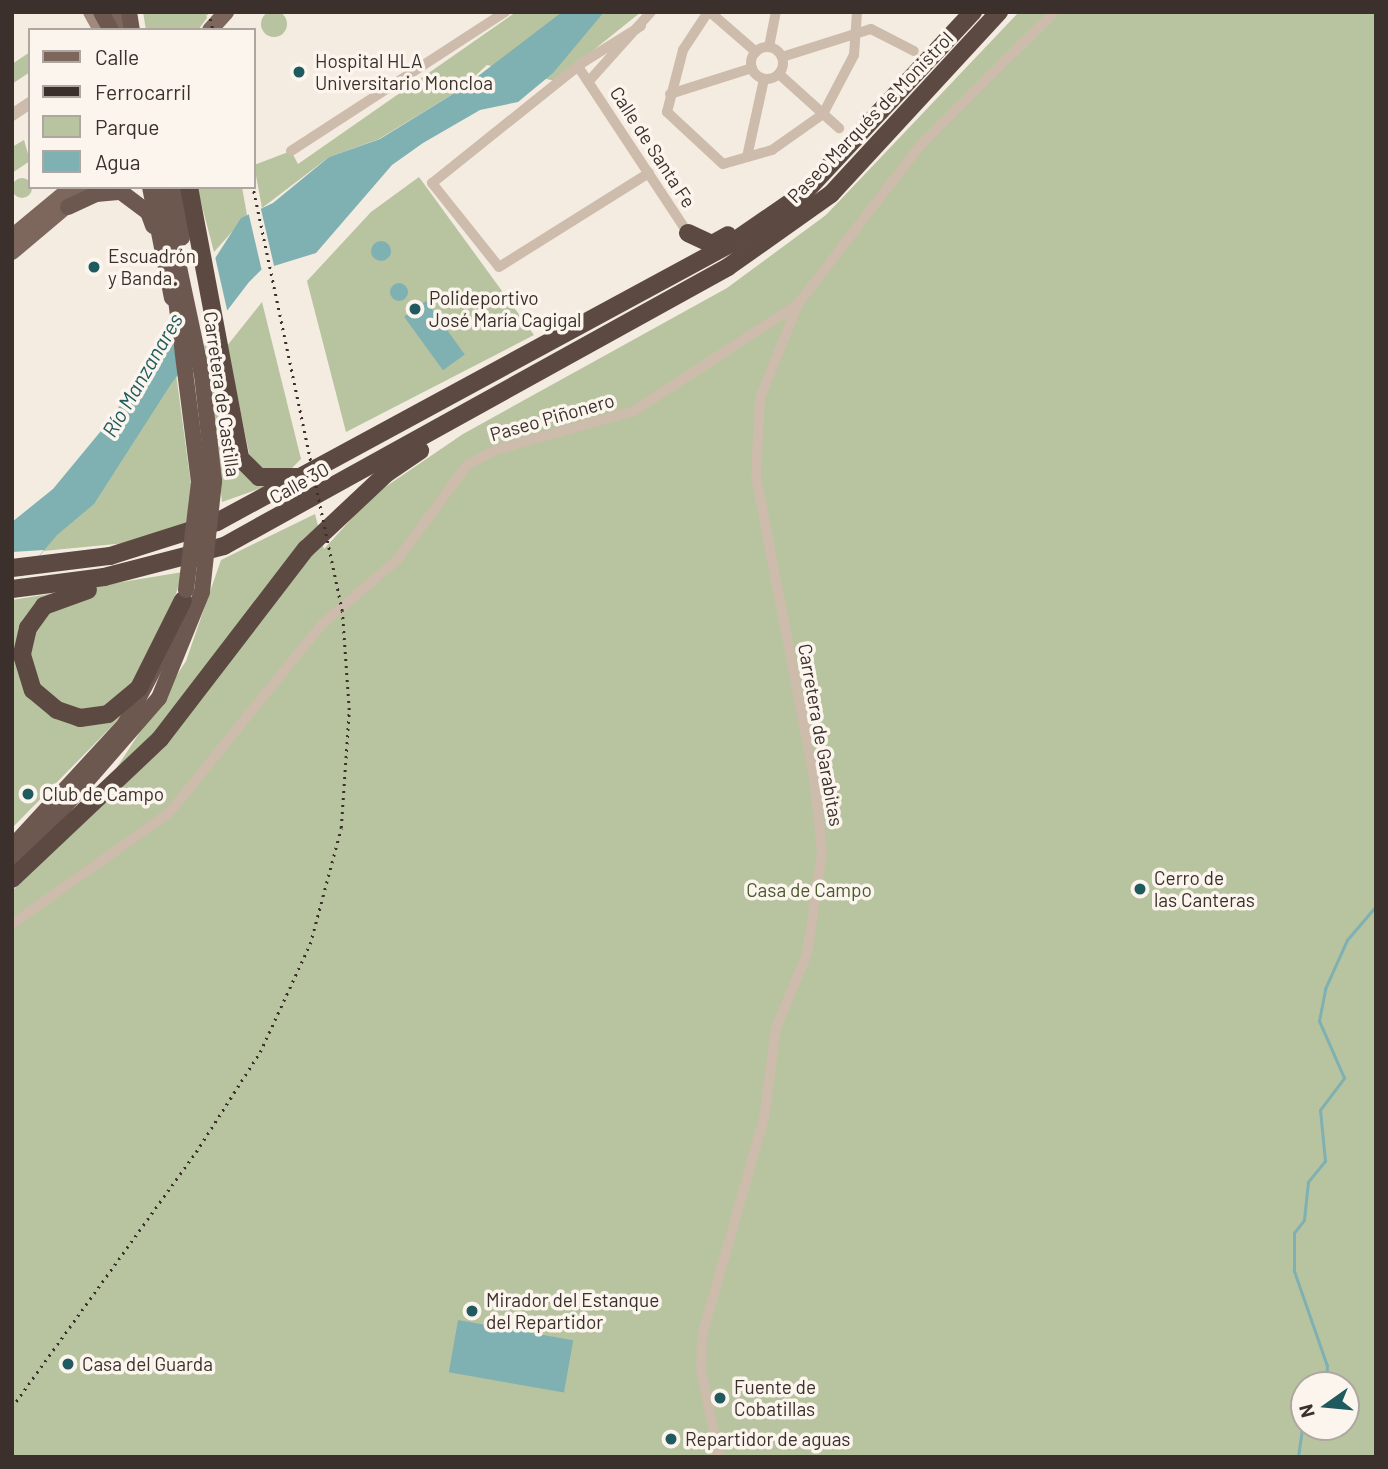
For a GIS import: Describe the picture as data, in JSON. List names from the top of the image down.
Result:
{
  "streets": {
    "highway": ["Paseo Marqués de Monistrol", "Carretera de Castilla", "Calle 30"],
    "street": ["Calle de Santa Fe", "Paseo Piñonero", "Carretera de Garabitas"]
  },
  "crossings": [
    ["Paseo Marqués de Monistrol", "Calle 30"],
    ["Paseo Piñonero", "Carretera de Garabitas"]
  ],
  "water": ["Río Manzanares"],
  "parks": ["Casa de Campo"],
  "places": [
    "Hospital HLA Universitario Moncloa",
    "Escuadrón y Banda.",
    "Polideportivo José María Cagigal",
    "Club de Campo",
    "Cerro de las Canteras",
    "Mirador del Estanque del Repartidor",
    "Casa del Guarda",
    "Fuente de Cobatillas",
    "Repartidor de aguas"
  ],
  "legend": [
    "Calle",
    "Ferrocarril",
    "Parque",
    "Agua"
  ],
  "north": "left"
}
